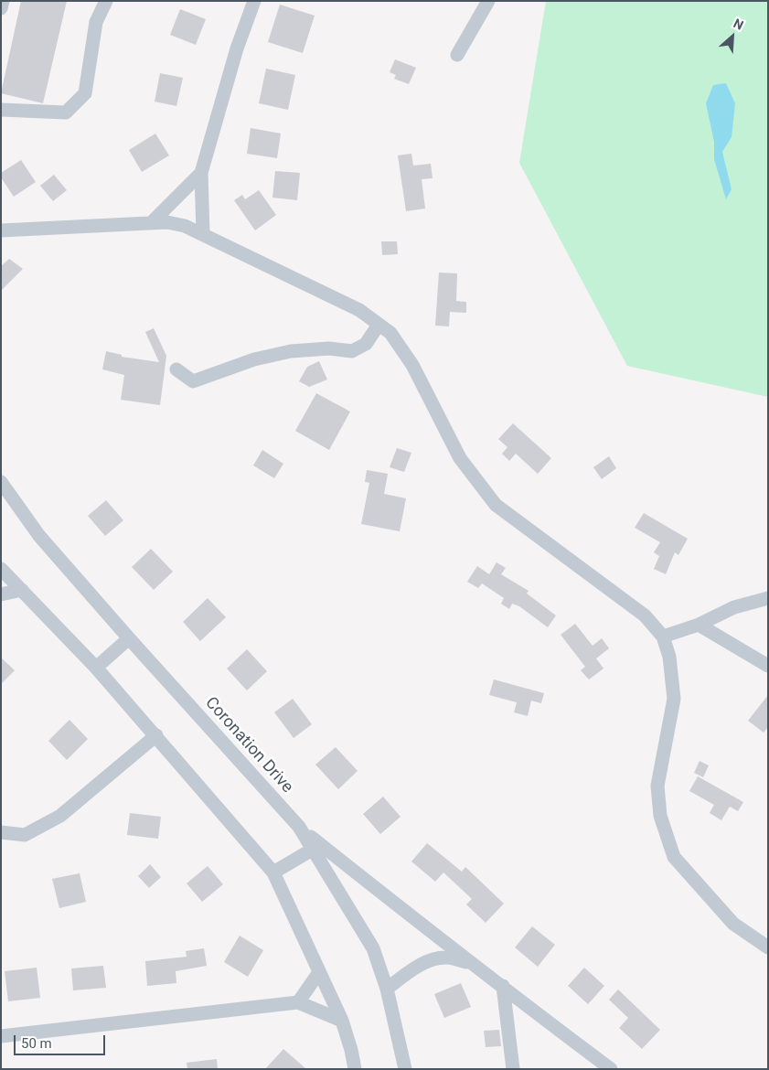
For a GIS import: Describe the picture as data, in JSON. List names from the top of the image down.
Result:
{
  "streets": {
    "street": ["Coronation Drive"]
  },
  "scale_bar": "50 m",
  "north": "top right"
}
